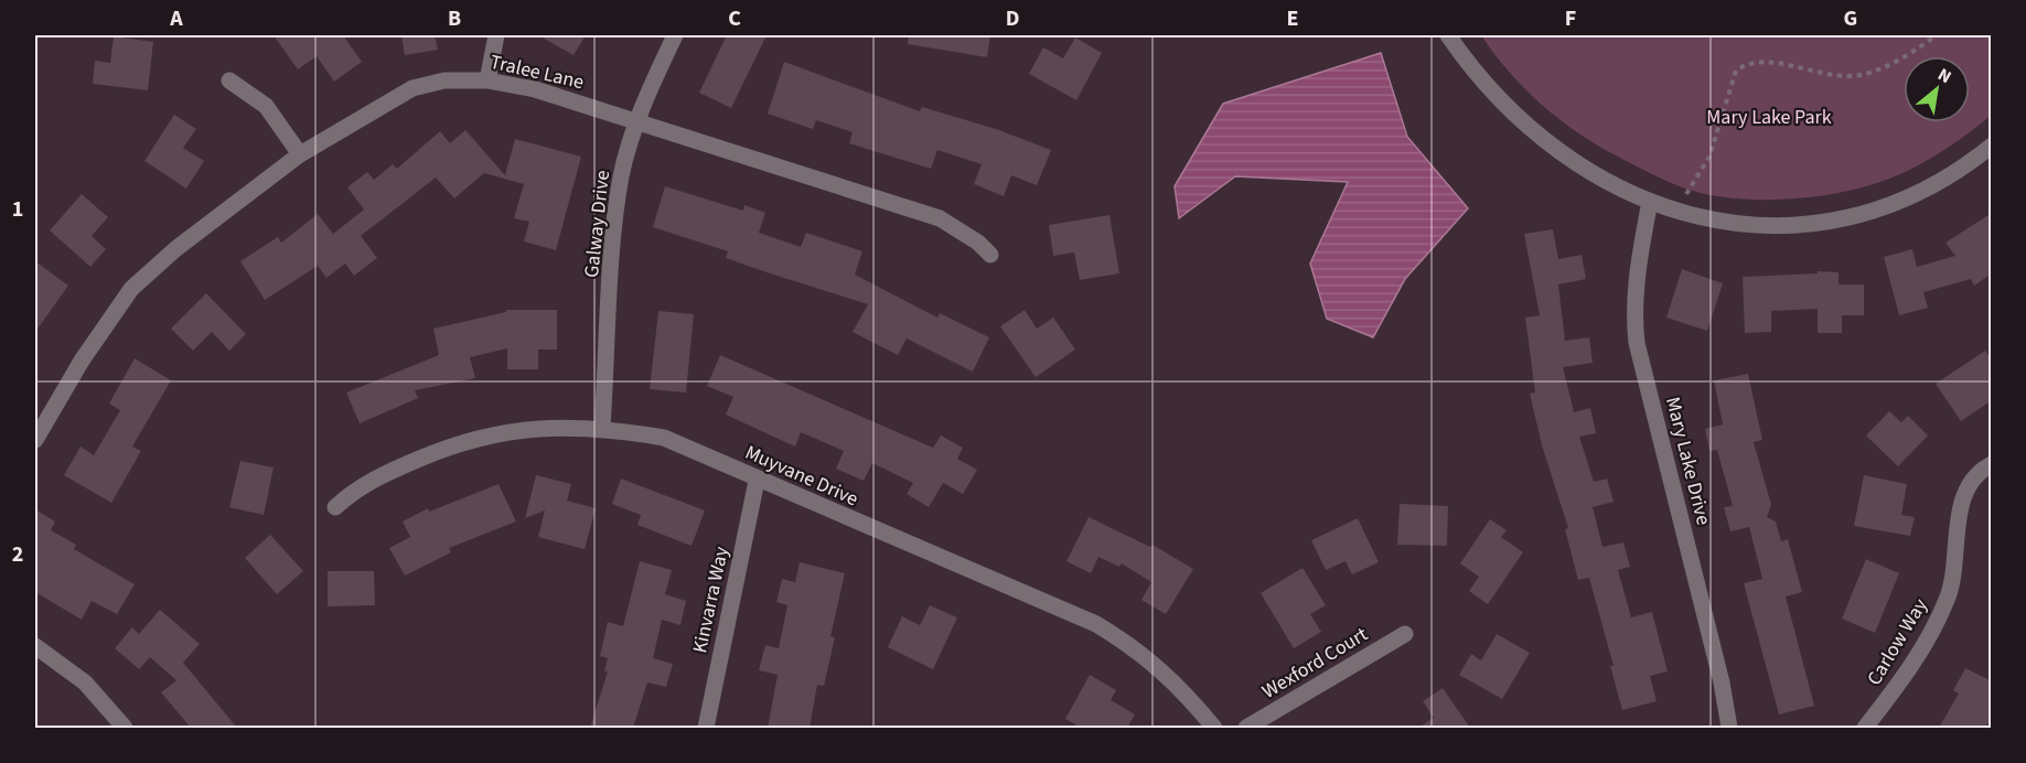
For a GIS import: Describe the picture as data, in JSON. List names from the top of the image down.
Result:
{
  "streets": {
    "street": [
      "Tralee Lane",
      "Galway Drive",
      "Mary Lake Drive",
      "Muyvane Drive",
      "Kinvarra Way",
      "Carlow Way",
      "Wexford Court"
    ]
  },
  "crossings": [
    ["Tralee Lane", "Galway Drive"],
    ["Galway Drive", "Muyvane Drive"],
    ["Muyvane Drive", "Kinvarra Way"]
  ],
  "parks": ["Mary Lake Park"],
  "north": "top right",
  "grid": {
    "columns": [
      "A",
      "B",
      "C",
      "D",
      "E",
      "F",
      "G"
    ],
    "rows": ["1", "2"]
  }
}
